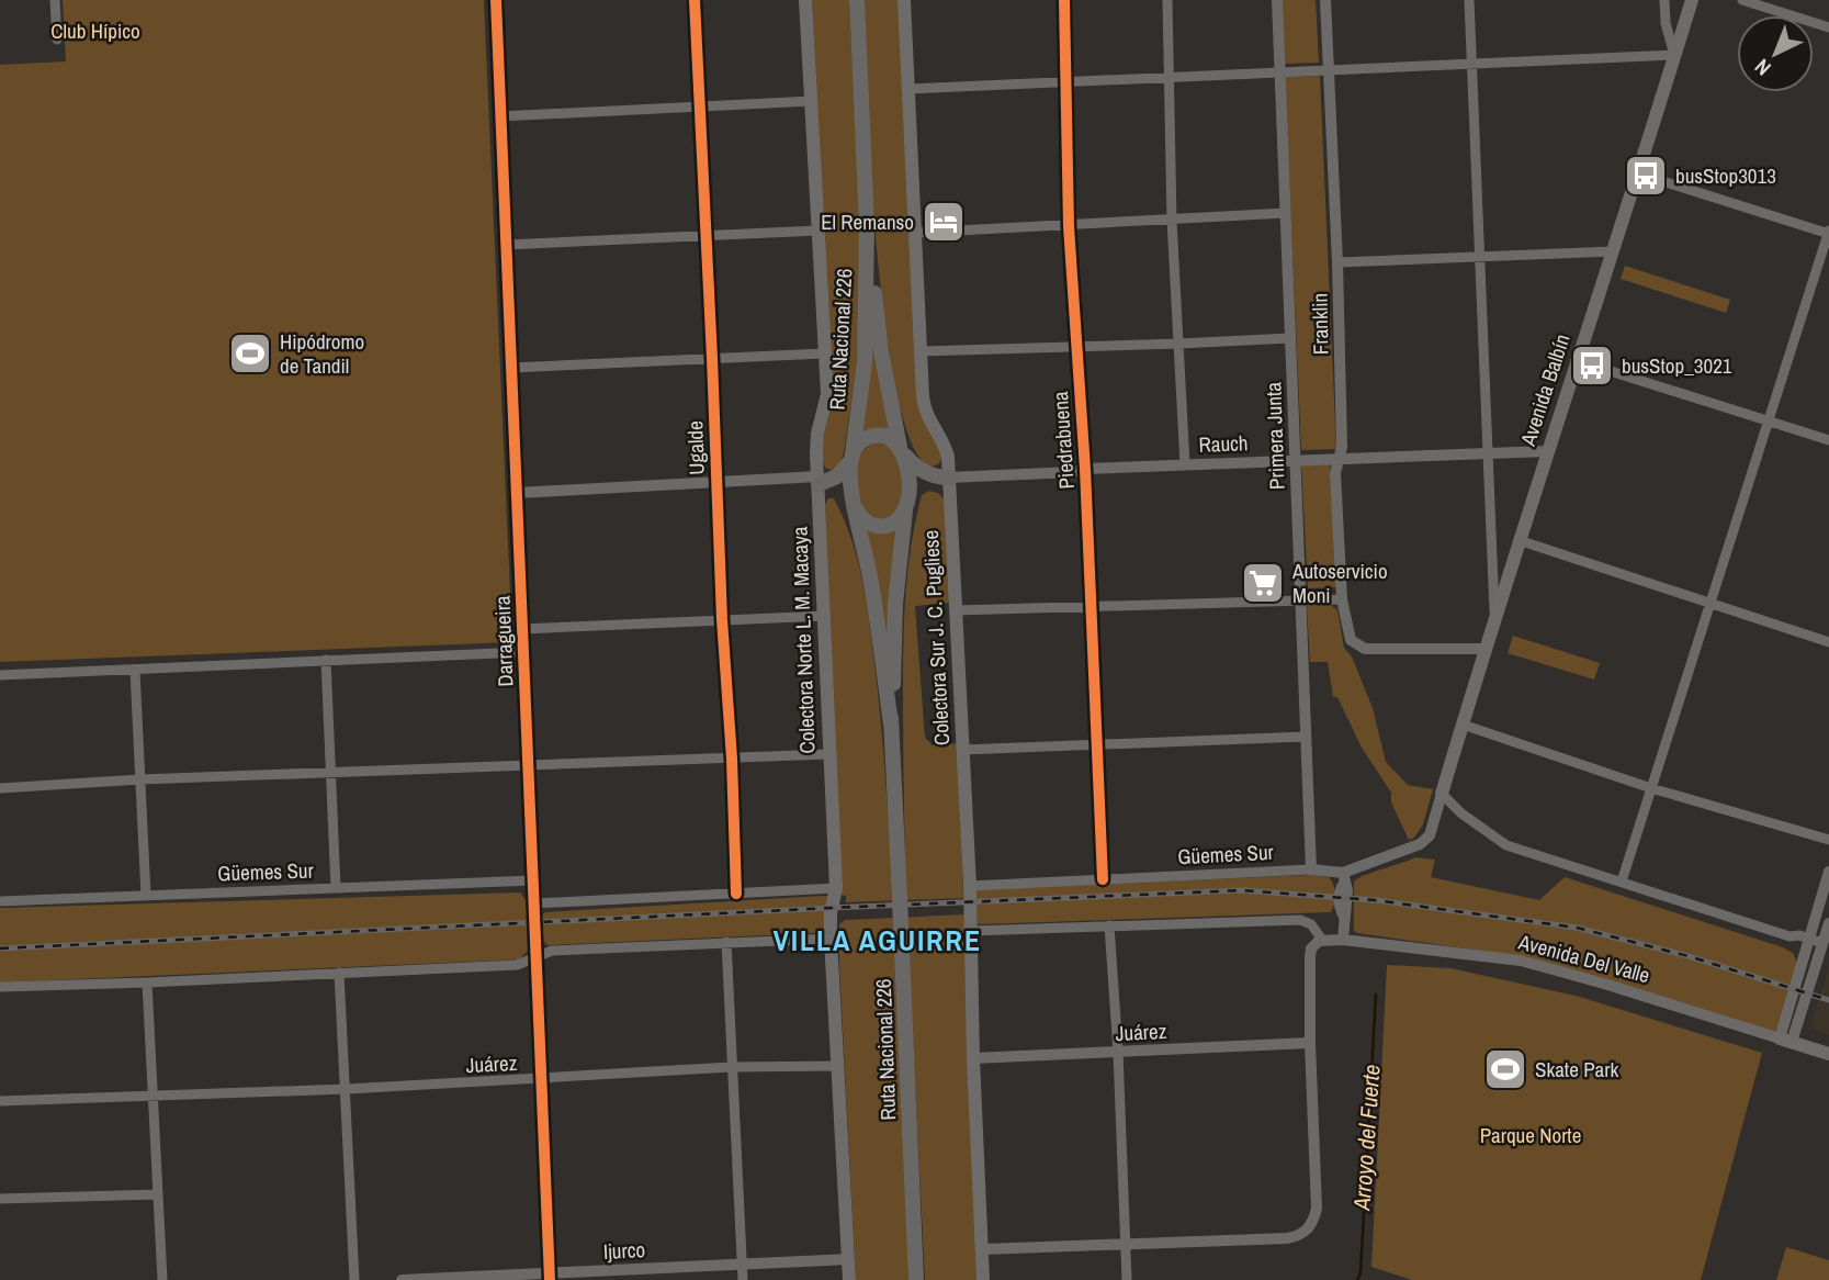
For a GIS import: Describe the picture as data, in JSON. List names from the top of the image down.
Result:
{
  "streets": {
    "highway": ["Ruta Nacional 226"],
    "main road": [
      "Avenida Balbín",
      "Colectora Sur J. C. Pugliese",
      "Colectora Norte L. M. Macaya",
      "Avenida Del Valle"
    ],
    "street": [
      "Franklin",
      "Primera Junta",
      "Piedrabuena",
      "Rauch",
      "Ugalde",
      "Darragueira",
      "Güemes Sur",
      "Juárez",
      "Ijurco"
    ]
  },
  "crossings": [
    ["Franklin", "Avenida Balbín"],
    ["Franklin", "Rauch"],
    ["Avenida Balbín", "Rauch"],
    ["Avenida Balbín", "Güemes Sur"],
    ["Primera Junta", "Rauch"],
    ["Primera Junta", "Güemes Sur"],
    ["Piedrabuena", "Rauch"],
    ["Piedrabuena", "Güemes Sur"],
    ["Rauch", "Colectora Sur J. C. Pugliese"],
    ["Colectora Sur J. C. Pugliese", "Güemes Sur"],
    ["Colectora Sur J. C. Pugliese", "Juárez"],
    ["Colectora Norte L. M. Macaya", "Juárez"],
    ["Colectora Norte L. M. Macaya", "Ijurco"],
    ["Darragueira", "Güemes Sur"],
    ["Darragueira", "Juárez"],
    ["Darragueira", "Ijurco"]
  ],
  "districts": ["VILLA AGUIRRE"],
  "water": ["Arroyo del Fuerte"],
  "parks": ["Club Hípico", "Parque Norte"],
  "places": {
    "bus stop": ["busStop3013", "busStop_3021"],
    "hotel": ["El Remanso"],
    "sports": ["Hipódromo de Tandil", "Skate Park"],
    "supermarket": ["Autoservicio Moni"]
  },
  "north": "bottom left"
}
